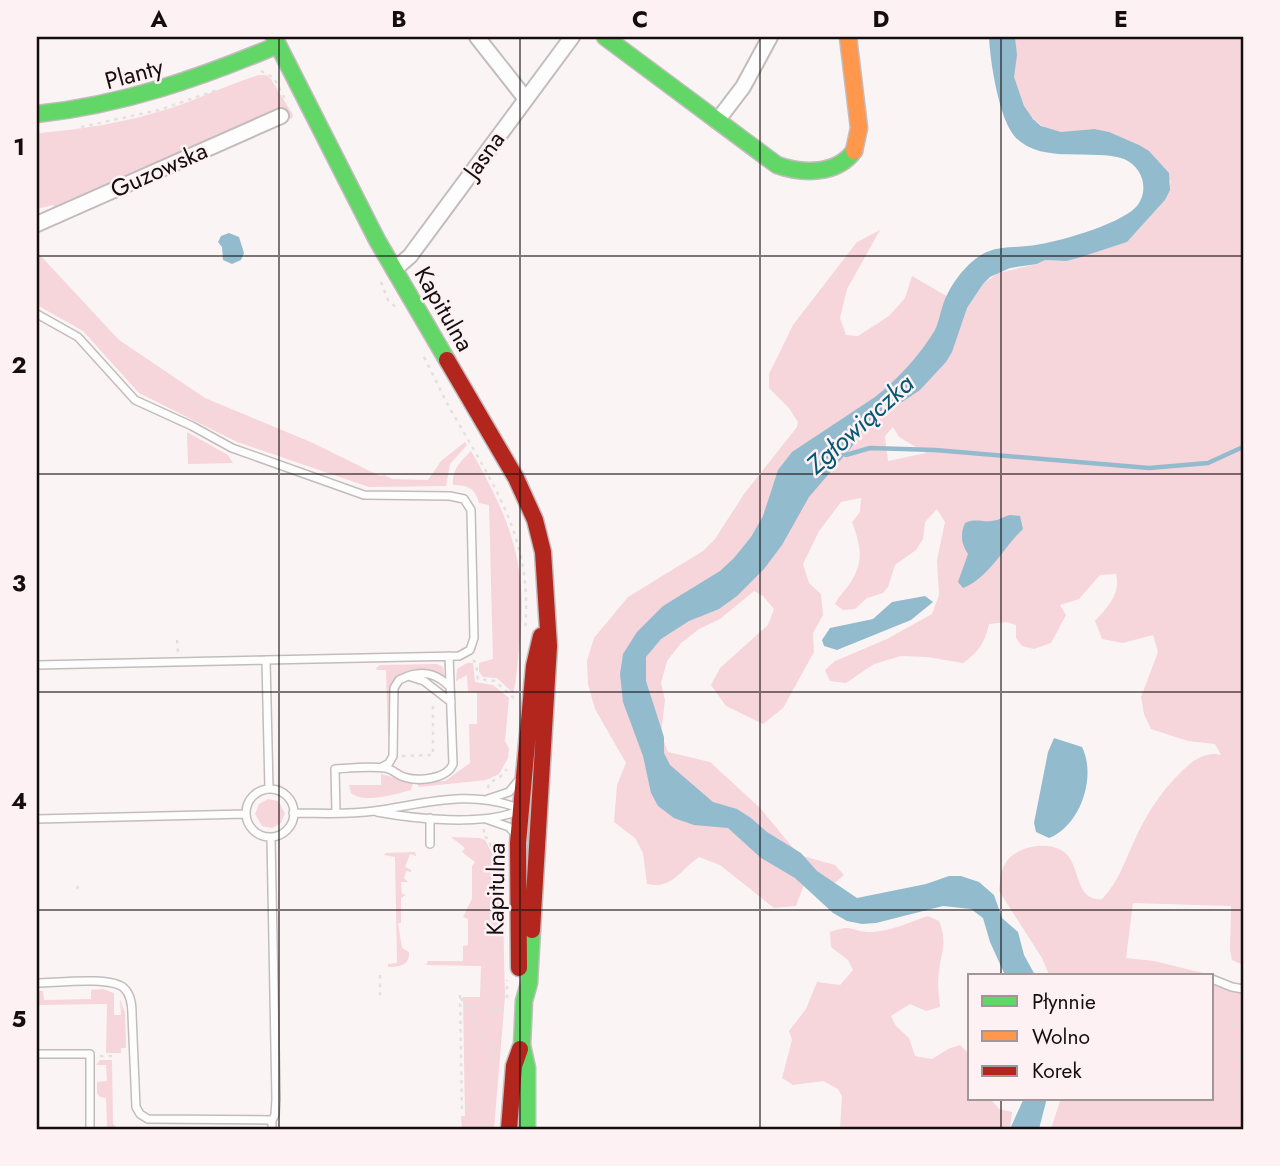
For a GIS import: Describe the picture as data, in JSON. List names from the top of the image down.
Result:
{
  "streets": {
    "street": [
      "Planty",
      "Jasna",
      "Guzowska",
      "Kapitulna"
    ]
  },
  "crossings": [
    ["Planty", "Kapitulna"],
    ["Jasna", "Kapitulna"]
  ],
  "water": ["Zgłowiączka"],
  "legend": ["Płynnie", "Wolno", "Korek"],
  "grid": {
    "columns": [
      "A",
      "B",
      "C",
      "D",
      "E"
    ],
    "rows": [
      "1",
      "2",
      "3",
      "4",
      "5"
    ]
  }
}
